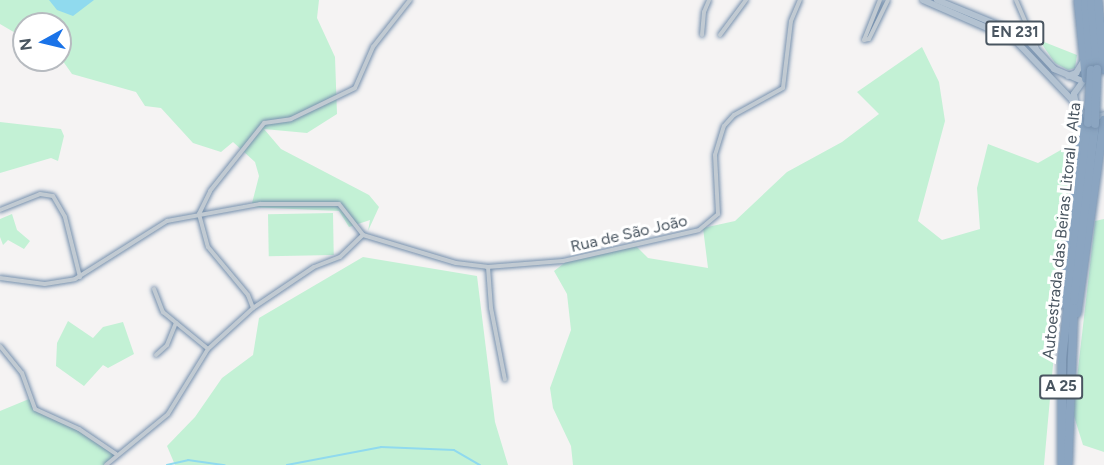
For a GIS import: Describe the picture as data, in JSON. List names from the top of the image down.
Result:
{
  "streets": {
    "highway": ["Autoestrada das Beiras Litoral e Alta", "A 25"],
    "main road": ["EN 231"],
    "street": ["Rua de São João"]
  },
  "north": "left"
}
